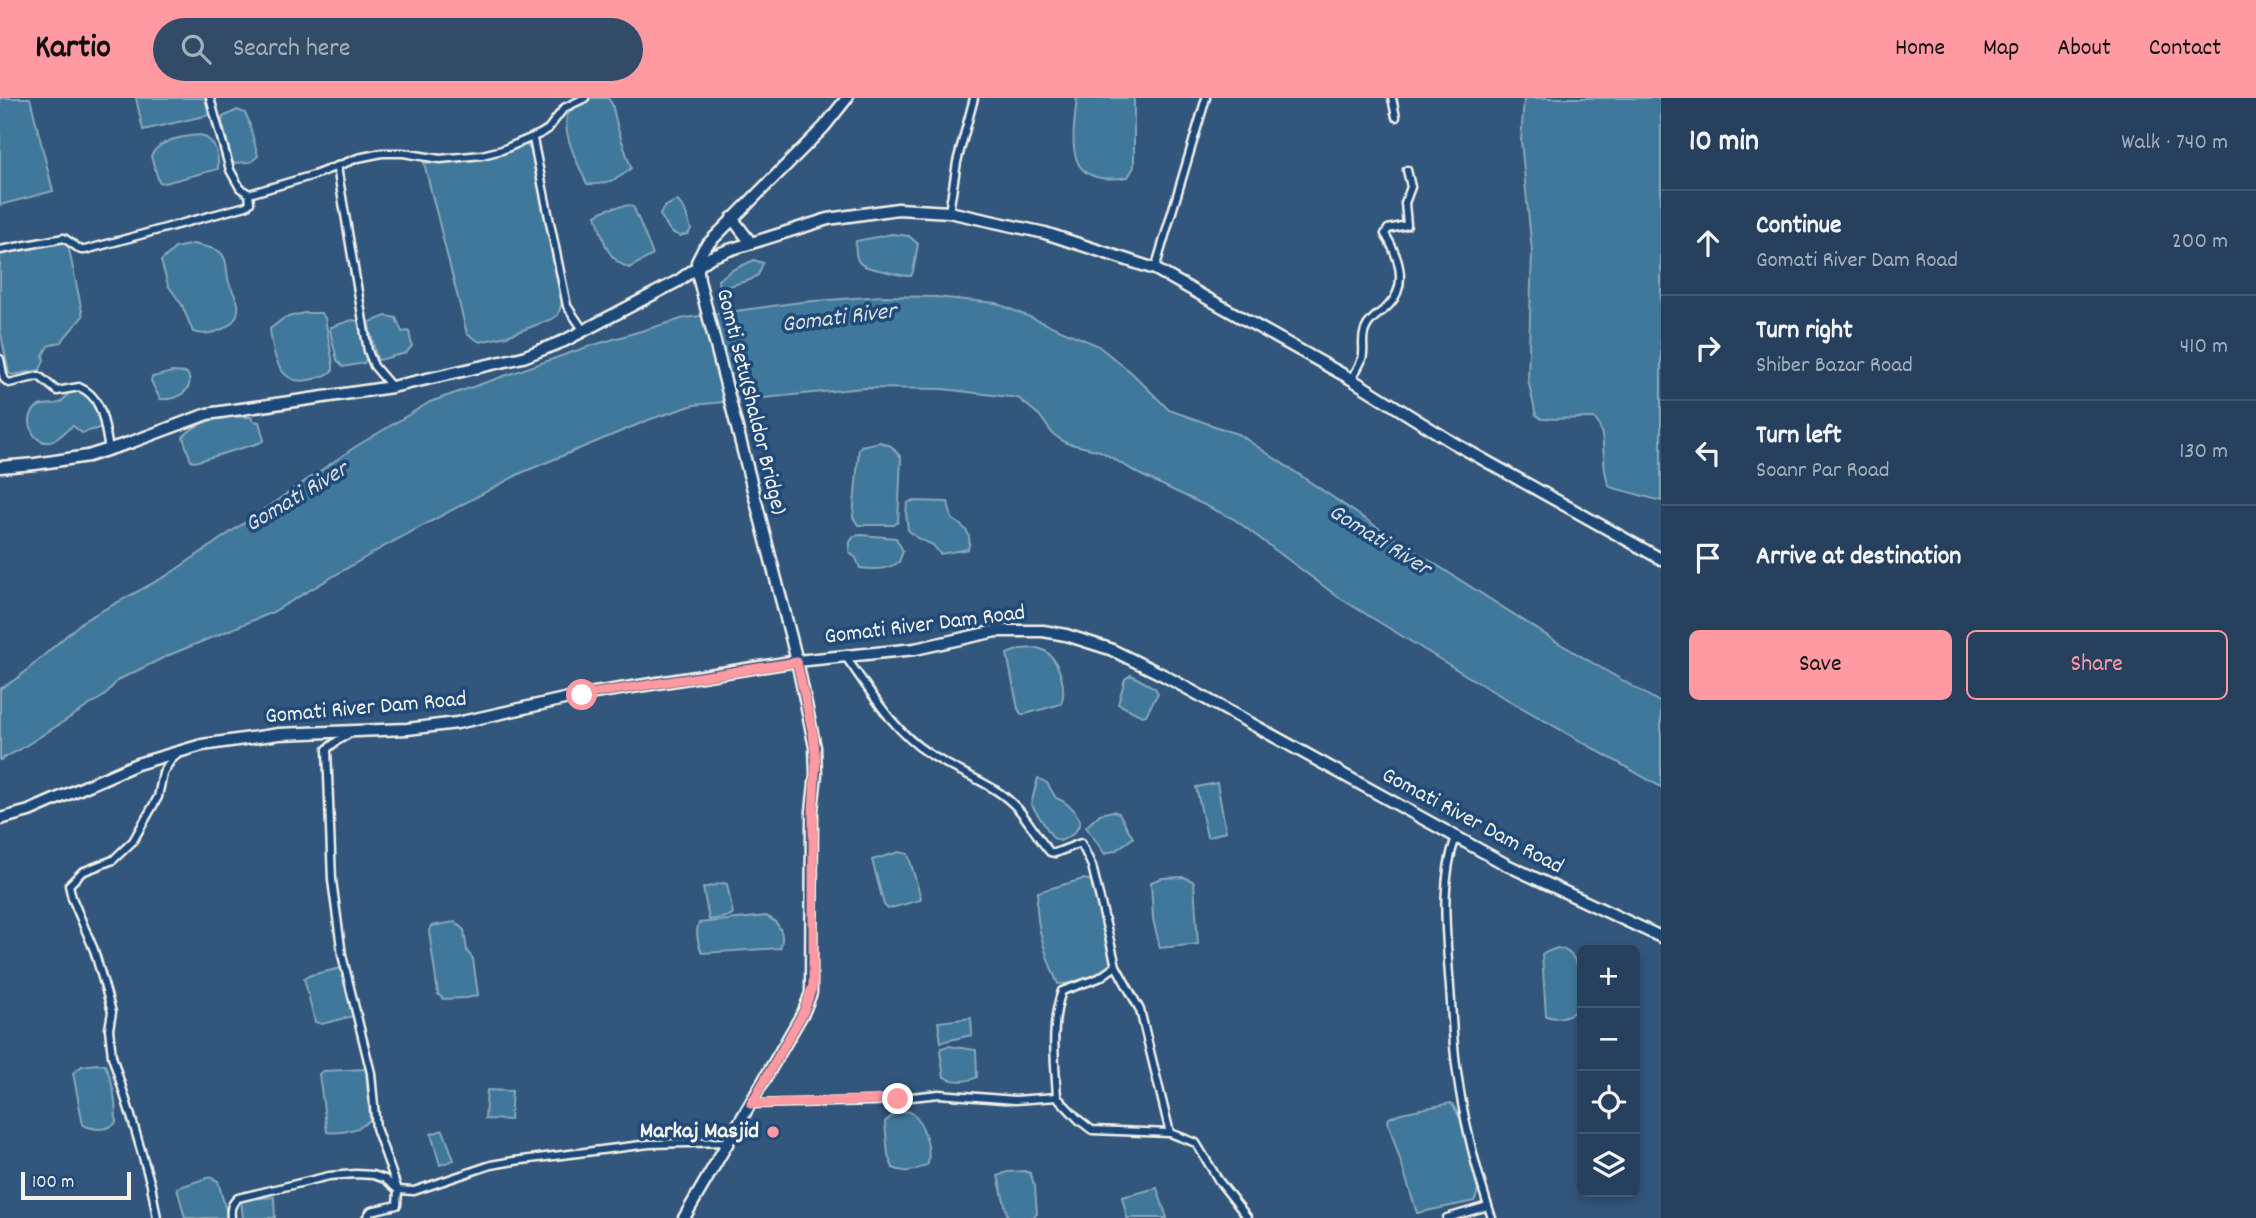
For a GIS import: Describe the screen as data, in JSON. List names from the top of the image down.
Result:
{
  "streets": {
    "street": ["Gomti Setu(Shaldor Bridge)", "Gomati River Dam Road"]
  },
  "crossings": [
    ["Gomti Setu(Shaldor Bridge)", "Gomati River Dam Road"]
  ],
  "water": ["Gomati River"],
  "places": ["Markaj Masjid"],
  "scale_bar": "100 m",
  "page": {
    "header": "Kartio",
    "search": "Search here",
    "nav": [
      "Home",
      "Map",
      "About",
      "Contact"
    ],
    "heading": ["10 min", "Walk · 740 m"],
    "list": [
      ["Continue", "Gomati River Dam Road", "200 m"],
      ["Turn right", "Shiber Bazar Road", "410 m"],
      ["Turn left", "Soanr Par Road", "130 m"],
      "Arrive at destination"
    ],
    "buttons": ["Save", "Share"],
    "map_buttons": ["+", "−"],
    "scale": "100 m"
  }
}
